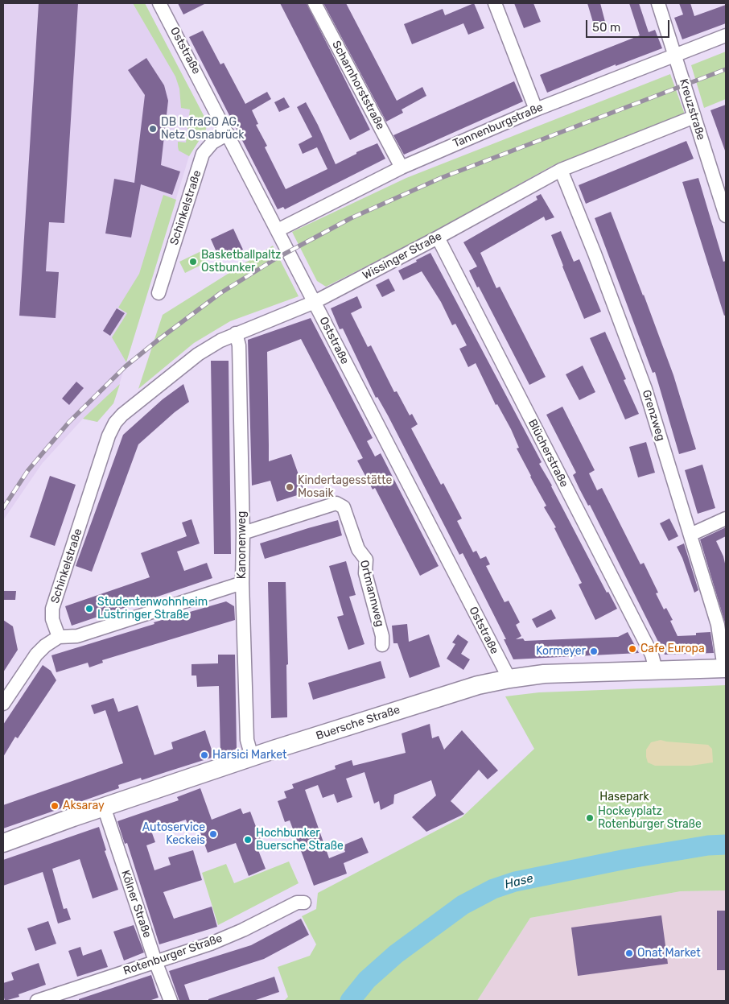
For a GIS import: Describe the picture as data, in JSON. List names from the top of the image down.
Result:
{
  "streets": {
    "main road": ["Buersche Straße"],
    "street": [
      "Oststraße",
      "Scharnhorststraße",
      "Kreuzstraße",
      "Tannenburgstraße",
      "Schinkelstraße",
      "Wissinger Straße",
      "Grenzweg",
      "Blücherstraße",
      "Kanonenweg",
      "Ortmannweg",
      "Kölner Straße",
      "Rotenburger Straße"
    ]
  },
  "crossings": [
    ["Oststraße", "Tannenburgstraße"],
    ["Oststraße", "Schinkelstraße"],
    ["Oststraße", "Wissinger Straße"],
    ["Oststraße", "Buersche Straße"],
    ["Scharnhorststraße", "Tannenburgstraße"],
    ["Kreuzstraße", "Tannenburgstraße"],
    ["Kreuzstraße", "Wissinger Straße"],
    ["Schinkelstraße", "Wissinger Straße"],
    ["Wissinger Straße", "Grenzweg"],
    ["Wissinger Straße", "Blücherstraße"],
    ["Wissinger Straße", "Kanonenweg"],
    ["Grenzweg", "Buersche Straße"],
    ["Blücherstraße", "Buersche Straße"],
    ["Kanonenweg", "Ortmannweg"],
    ["Kanonenweg", "Buersche Straße"],
    ["Buersche Straße", "Kölner Straße"],
    ["Kölner Straße", "Rotenburger Straße"]
  ],
  "water": ["Hase"],
  "parks": ["Hasepark"],
  "places": [
    "DB InfraGO AG, Netz Osnabrück",
    "Basketballpaltz Ostbunker",
    "Kindertagesstätte Mosaik",
    "Studentenwohnheim Lüstringer Straße",
    "Cafe Europa",
    "Kormeyer",
    "Harsici Market",
    "Aksaray",
    "Hockeyplatz Rotenburger Straße",
    "Autoservice Keckeis",
    "Hochbunker Buersche Straße",
    "Onat Market"
  ],
  "scale_bar": "50 m"
}
